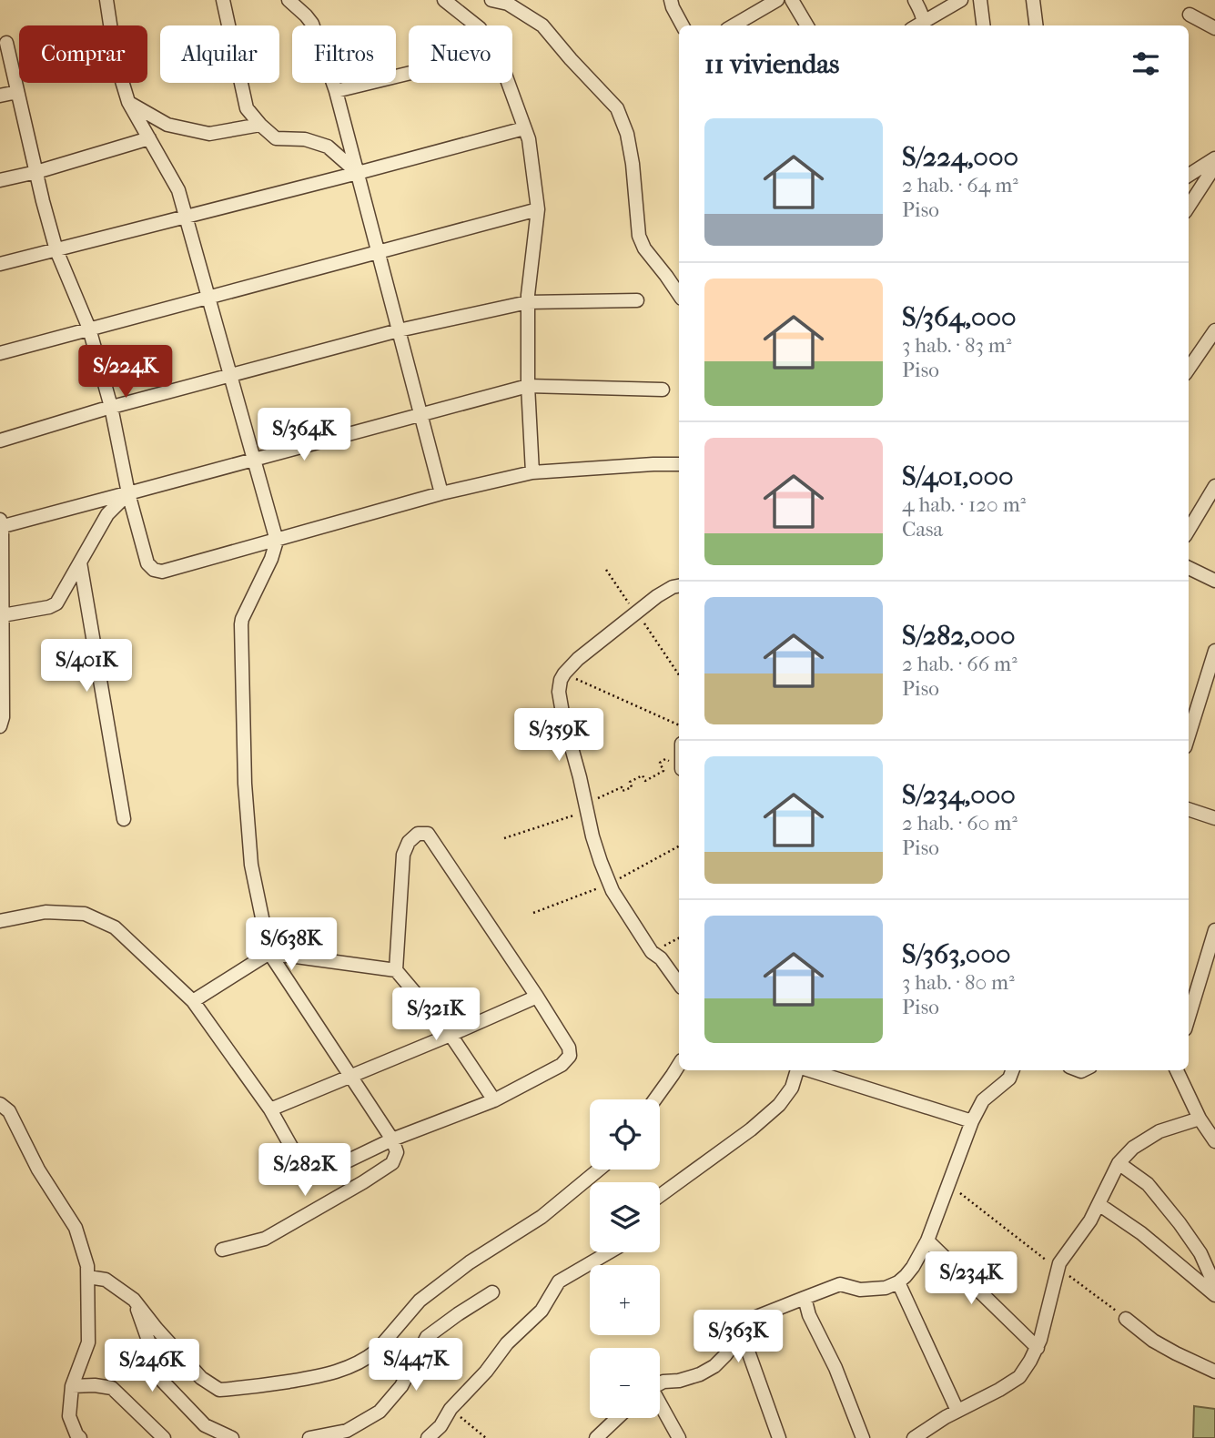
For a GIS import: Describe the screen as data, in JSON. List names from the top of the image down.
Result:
{
  "page": {
    "chip": [
      "Comprar",
      "Alquilar",
      "Filtros",
      "Nuevo"
    ],
    "heading": "11 viviendas",
    "list": [
      {
        "name": "S/224,000",
        "note": "2 hab. · 64 m² · Piso"
      },
      {
        "name": "S/364,000",
        "note": "3 hab. · 83 m² · Piso"
      },
      {
        "name": "S/401,000",
        "note": "4 hab. · 120 m² · Casa"
      },
      {
        "name": "S/282,000",
        "note": "2 hab. · 66 m² · Piso"
      },
      {
        "name": "S/234,000",
        "note": "2 hab. · 60 m² · Piso"
      },
      {
        "name": "S/363,000",
        "note": "3 hab. · 80 m² · Piso"
      }
    ],
    "price": [
      "S/224K",
      "S/364K",
      "S/401K",
      "S/359K",
      "S/638K",
      "S/321K",
      "S/282K",
      "S/234K",
      "S/363K",
      "S/447K",
      "S/246K"
    ],
    "map_buttons": ["+", "−"]
  }
}
